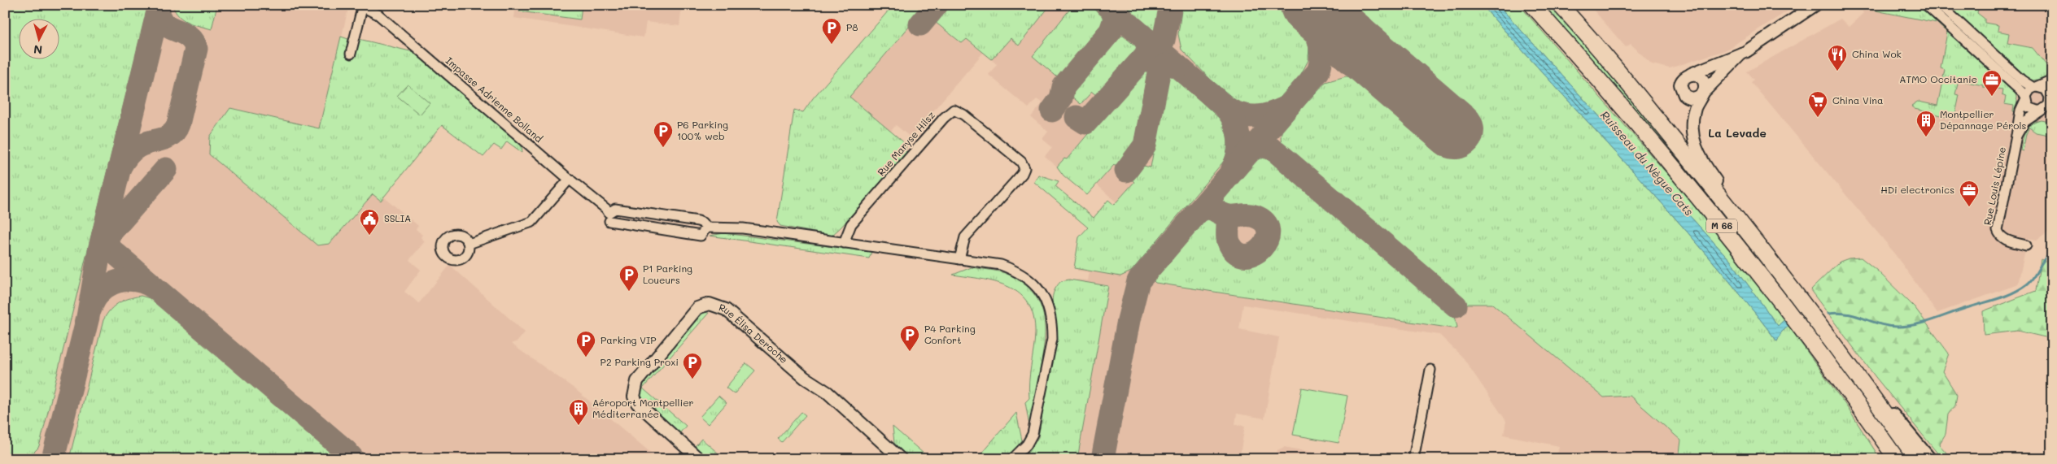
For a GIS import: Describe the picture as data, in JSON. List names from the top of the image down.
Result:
{
  "streets": {
    "highway": ["M 66"],
    "street": [
      "Impasse Adrienne Bolland",
      "Rue Maryse Hilsz",
      "Rue Louis Lépine",
      "Rue Élisa Deroche"
    ]
  },
  "districts": ["La Levade"],
  "water": ["Ruisseau du Nègue Cats"],
  "places": {
    "parking": [
      "P8",
      "P6 Parking 100% web",
      "P1 Parking Loueurs",
      "P4 Parking Confort",
      "Parking VIP",
      "P2 Parking Proxi"
    ],
    "restaurant": ["China Wok"],
    "office": ["ATMO Occitanie", "HDi electronics"],
    "supermarket": ["China Vina"],
    "building": ["Montpellier Dépannage Pérols", "Aéroport Montpellier Méditerranée"],
    "public building": ["SSLIA"]
  },
  "north": "bottom"
}
